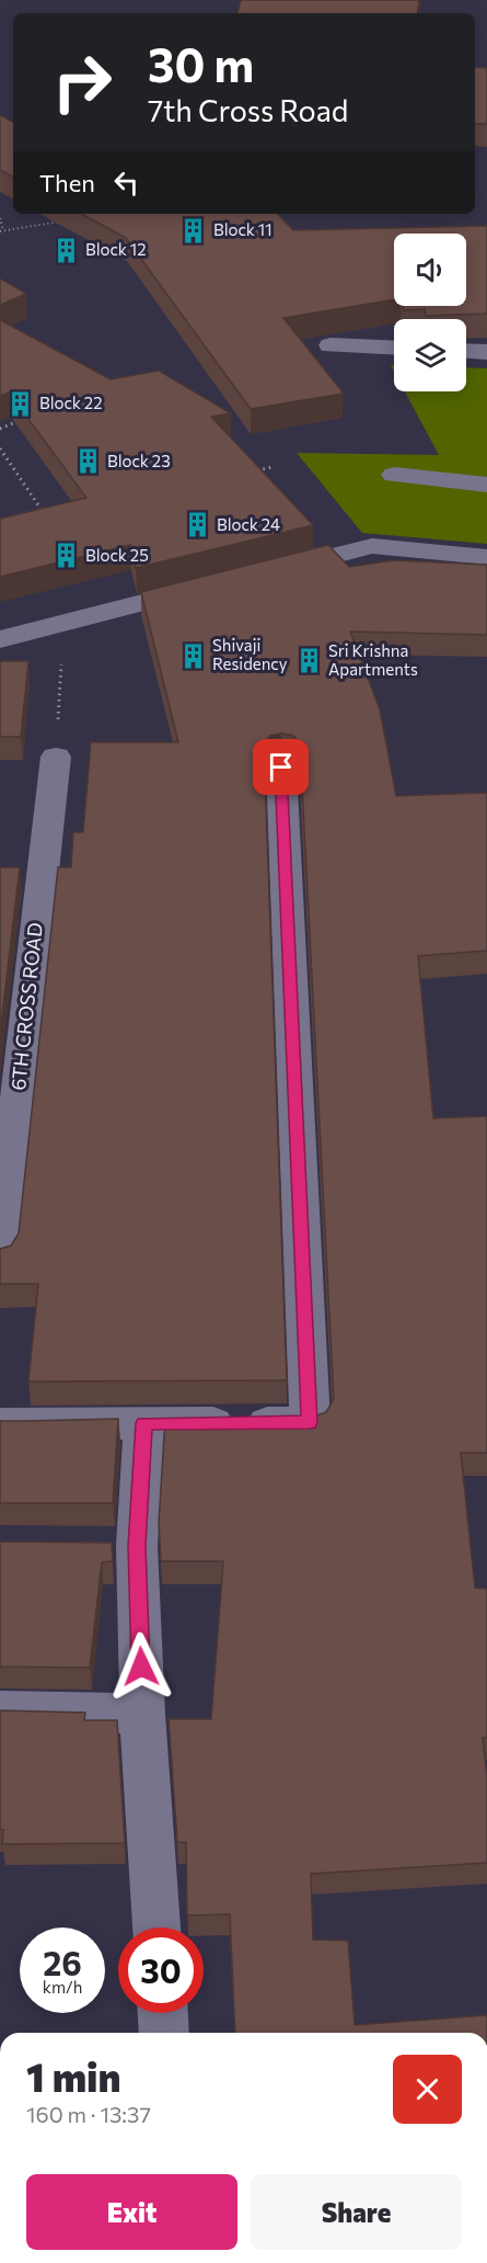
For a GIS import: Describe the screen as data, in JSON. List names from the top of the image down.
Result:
{
  "streets": {
    "street": ["6TH CROSS ROAD"]
  },
  "places": {
    "building": [
      "Block 11",
      "Block 12",
      "Block 22",
      "Block 23",
      "Block 24",
      "Block 25",
      "Shivaji Residency",
      "Sri Krishna Apartments"
    ]
  },
  "page": {
    "turn": ["30 m", "7th Cross Road"],
    "then": "Then",
    "speed": "26 km/h",
    "limit": "30",
    "heading": ["1 min", "160 m · 13:37"],
    "buttons": ["Exit", "Share"]
  }
}
